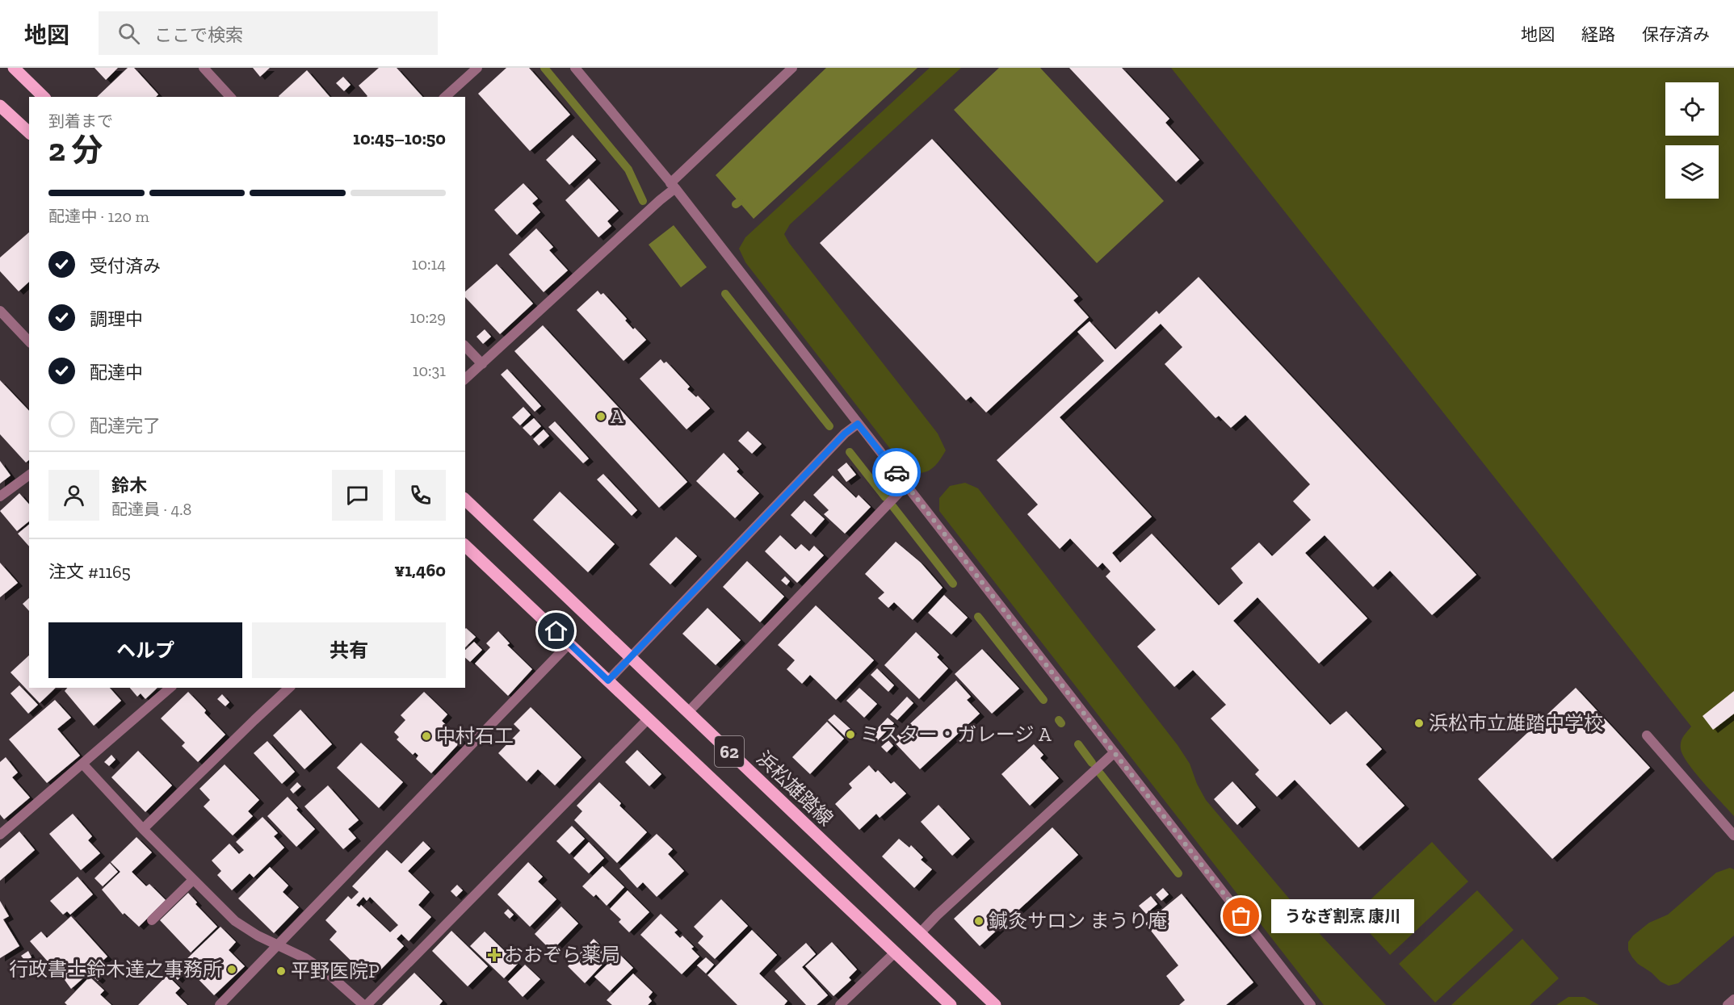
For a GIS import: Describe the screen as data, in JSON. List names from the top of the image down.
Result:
{
  "streets": {
    "main road": ["62", "浜松雄踏線"]
  },
  "places": {
    "other": [
      "A",
      "浜松市立雄踏中学校",
      "ミスター・ガレージ A",
      "中村石工",
      "うなぎ割烹 康川",
      "鍼灸サロン まうり庵",
      "行政書士鈴木達之事務所",
      "平野医院P"
    ],
    "health": ["おおぞら薬局"]
  },
  "page": {
    "header": "地図",
    "search": "ここで検索",
    "nav": ["地図", "経路", "保存済み"],
    "heading": ["2 分", "到着まで", "10:45–10:50"],
    "panel": [
      "鈴木",
      "配達員 · 4.8",
      "注文 #1165",
      "¥1,460"
    ],
    "bar": "配達中 · 120 m",
    "list": [
      ["受付済み", "10:14"],
      ["調理中", "10:29"],
      ["配達中", "10:31"],
      "配達完了"
    ],
    "buttons": ["ヘルプ", "共有"],
    "bubble": "うなぎ割烹 康川"
  }
}
